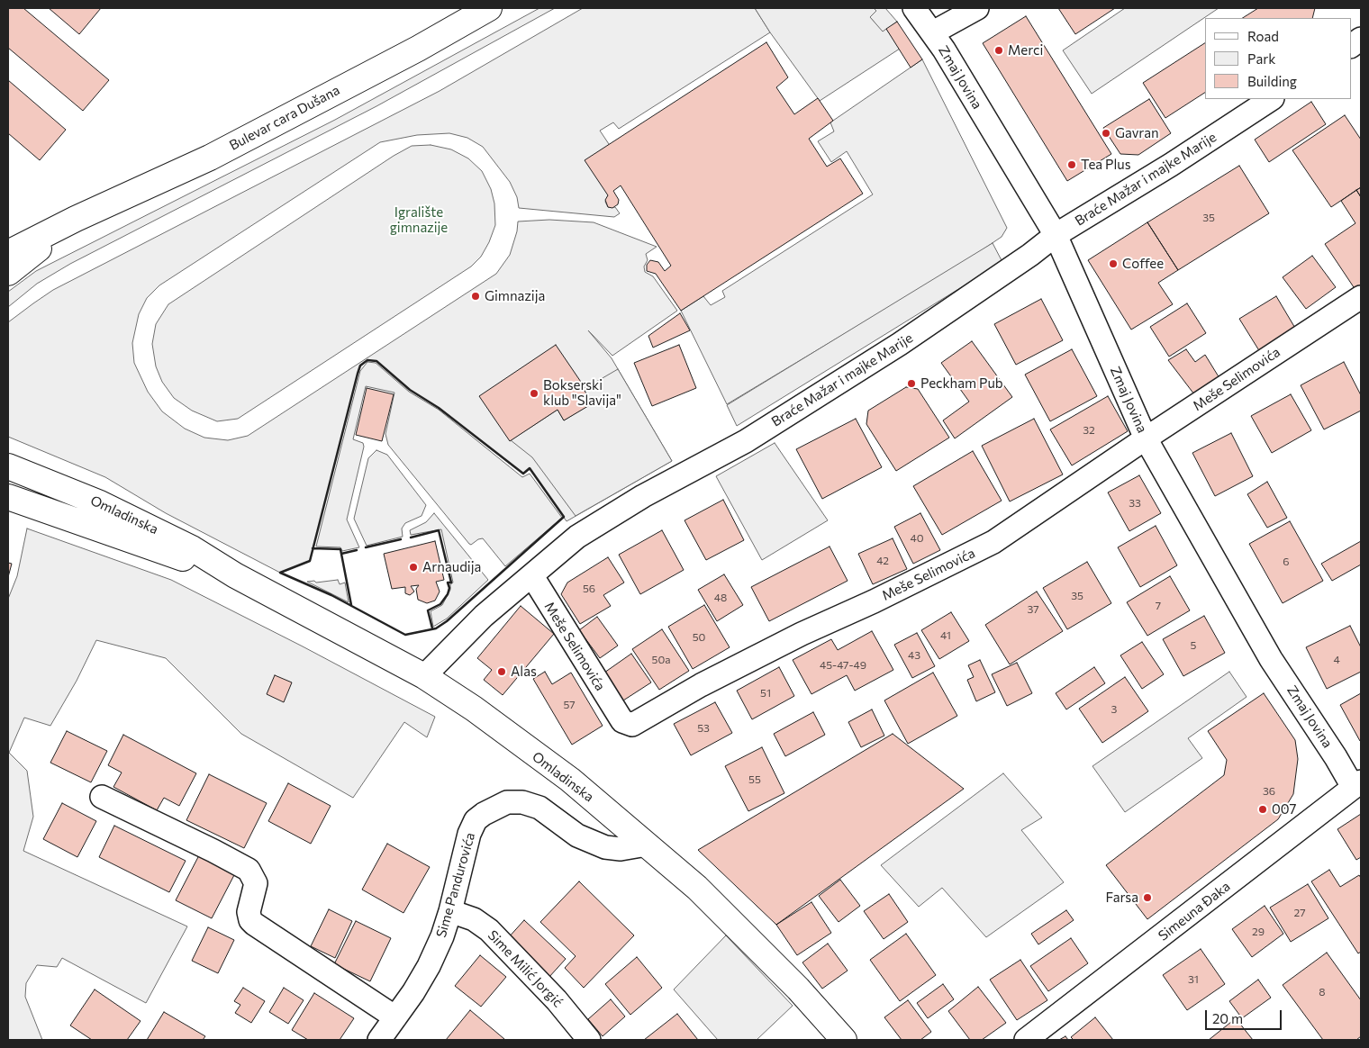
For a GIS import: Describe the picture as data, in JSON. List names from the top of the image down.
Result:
{
  "streets": {
    "main road": ["Bulevar cara Dušana", "Omladinska"],
    "street": [
      "Zmaj Jovina",
      "Braće Mažar i majke Marije",
      "Meše Selimovića",
      "Sime Pandurovića",
      "Simeuna Đaka",
      "Sime Milić Jorgić"
    ]
  },
  "crossings": [
    ["Zmaj Jovina", "Braće Mažar i majke Marije"],
    ["Zmaj Jovina", "Meše Selimovića"],
    ["Zmaj Jovina", "Simeuna Đaka"],
    ["Braće Mažar i majke Marije", "Meše Selimovića"],
    ["Braće Mažar i majke Marije", "Omladinska"],
    ["Omladinska", "Sime Pandurovića"],
    ["Sime Pandurovića", "Sime Milić Jorgić"]
  ],
  "parks": ["Igralište gimnazije"],
  "places": [
    "Merci",
    "Gavran",
    "Tea Plus",
    "Coffee",
    "Gimnazija",
    "Peckham Pub",
    "Bokserski klub \"Slavija\"",
    "Arnaudija",
    "Alas",
    "007",
    "Farsa"
  ],
  "house_numbers": [
    "35",
    "32",
    "33",
    "40",
    "42",
    "6",
    "56",
    "35",
    "48",
    "7",
    "37",
    "41",
    "50",
    "5",
    "43",
    "50a",
    "4",
    "45-47-49",
    "51",
    "57",
    "3",
    "53",
    "55",
    "36",
    "27",
    "29",
    "31",
    "8"
  ],
  "legend": ["Road", "Park", "Building"],
  "scale_bar": "20 m"
}
